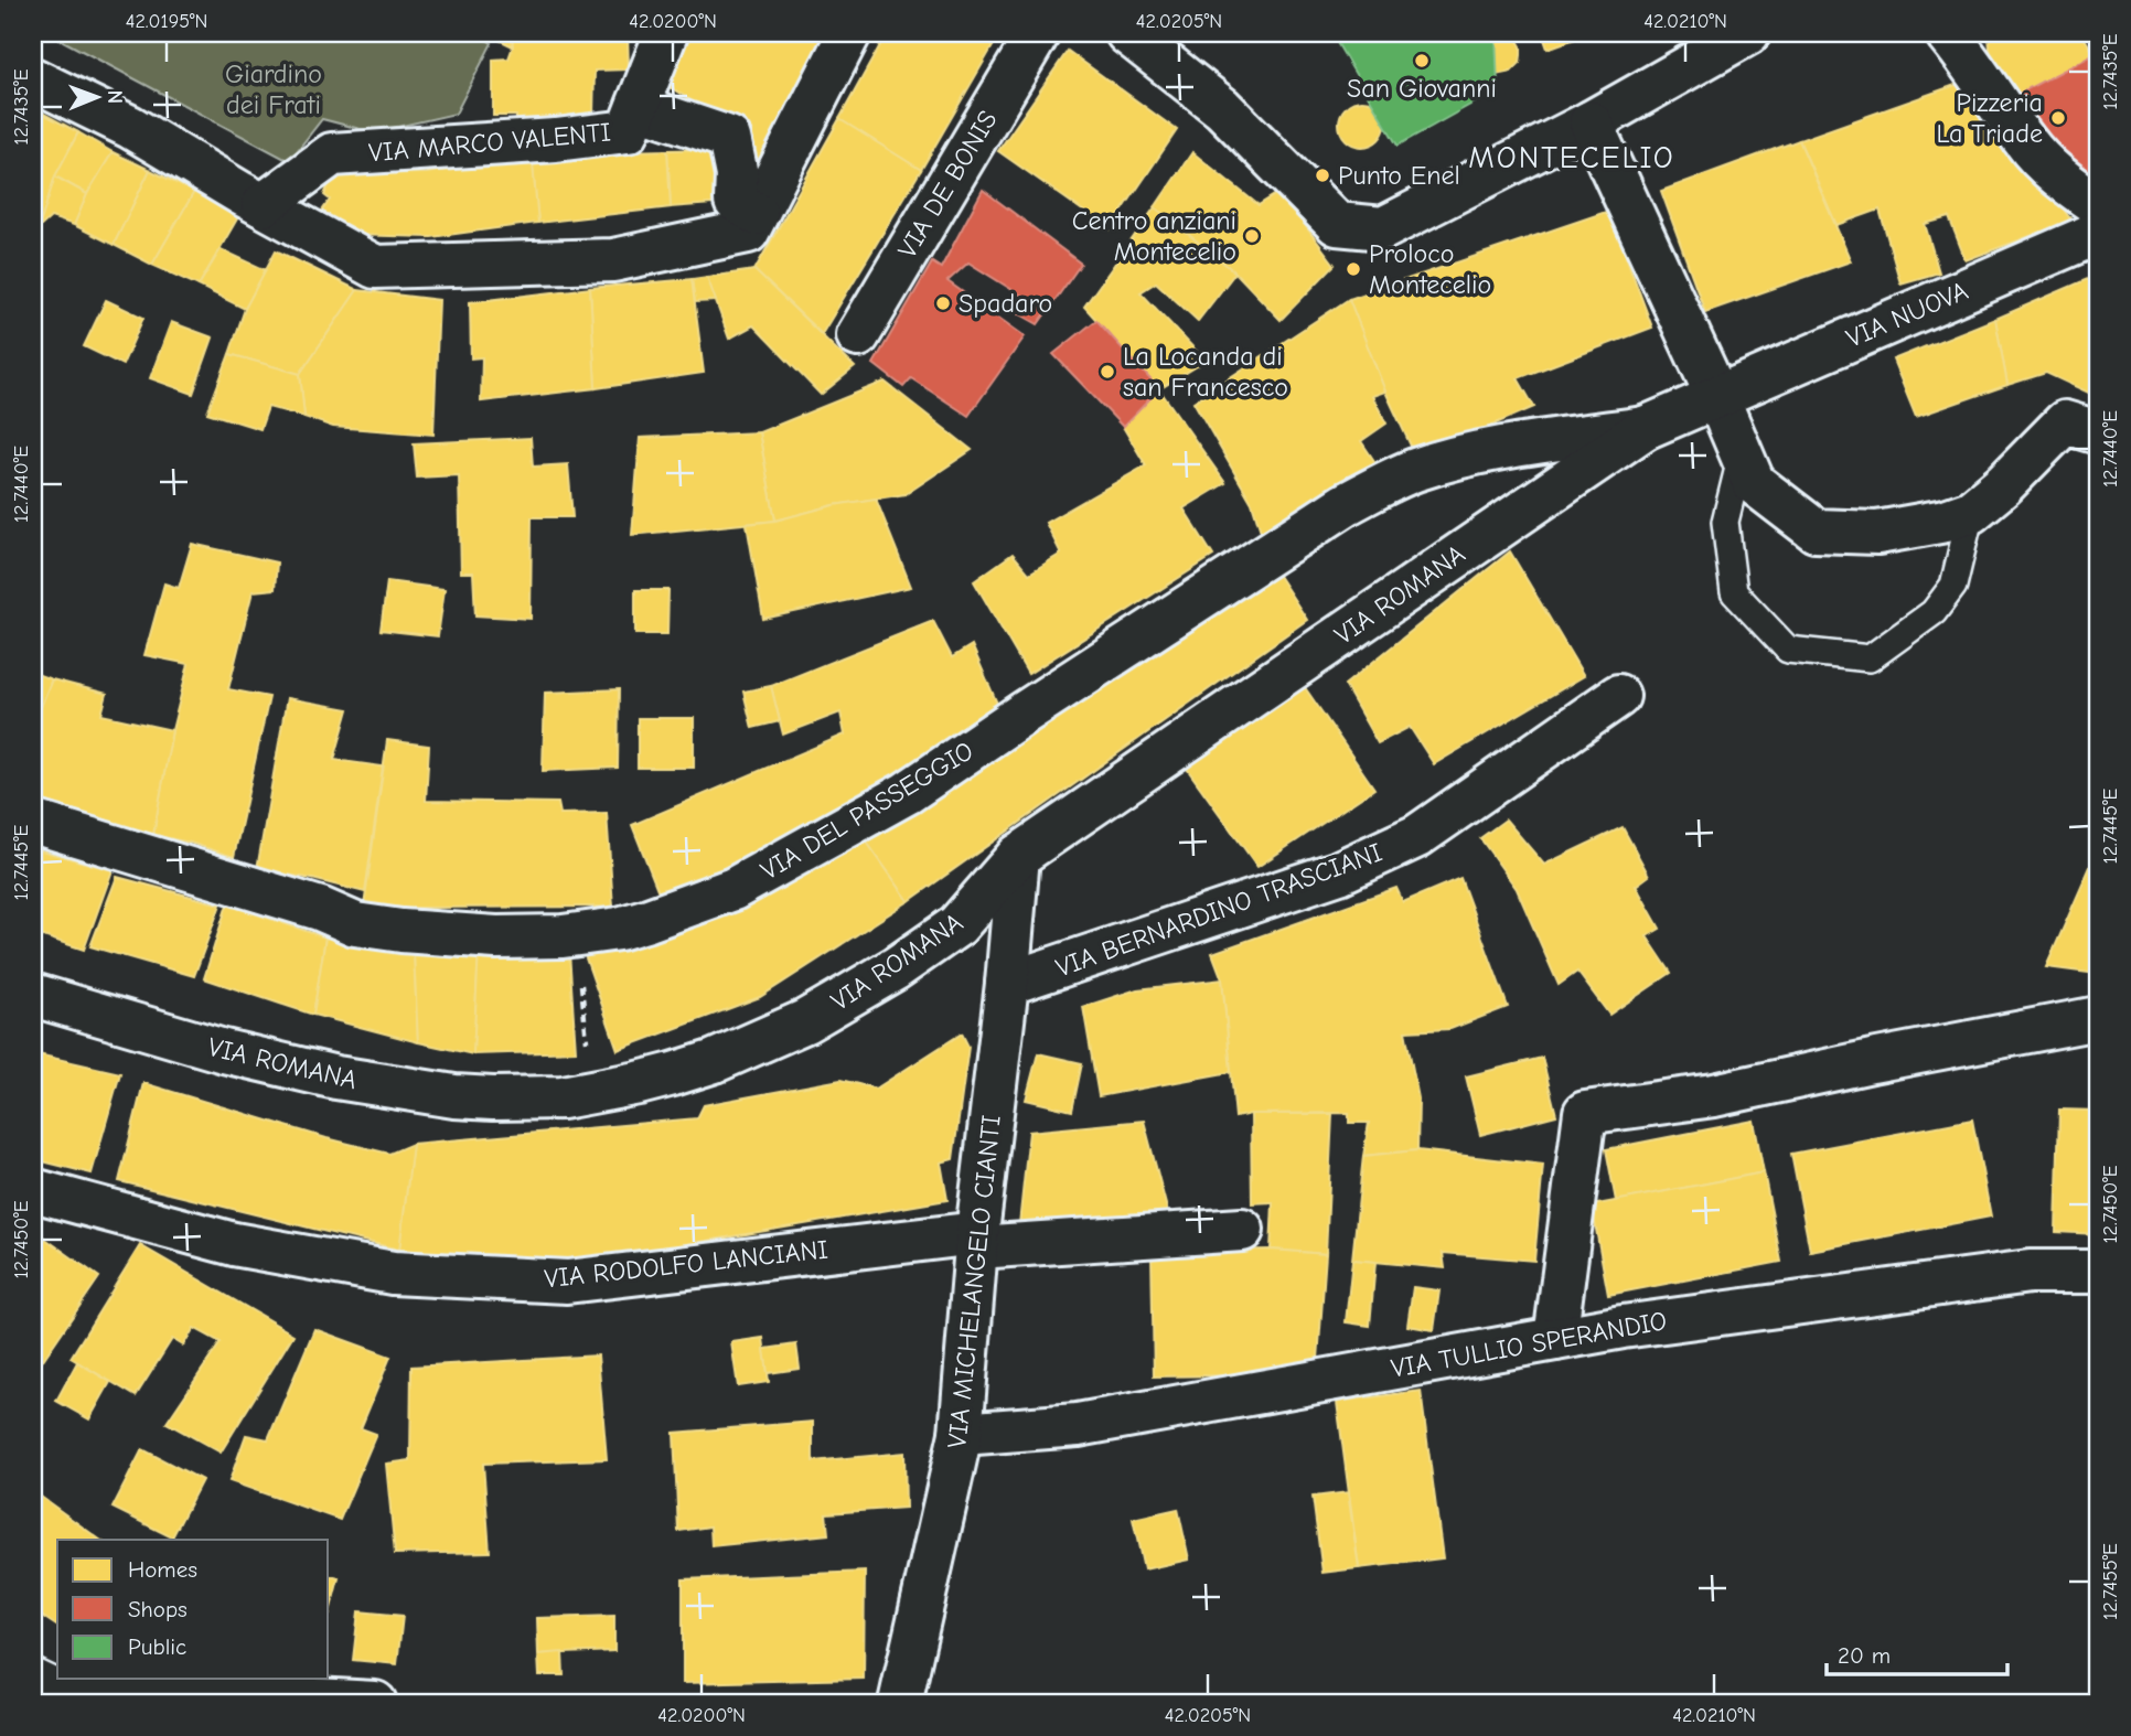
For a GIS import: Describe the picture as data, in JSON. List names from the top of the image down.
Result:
{
  "streets": {
    "street": [
      "VIA MARCO VALENTI",
      "VIA DE BONIS",
      "VIA NUOVA",
      "VIA ROMANA",
      "VIA DEL PASSEGGIO",
      "VIA BERNARDINO TRASCIANI",
      "VIA RODOLFO LANCIANI",
      "VIA MICHELANGELO CIANTI",
      "VIA TULLIO SPERANDIO"
    ]
  },
  "crossings": [
    ["VIA NUOVA", "VIA ROMANA"],
    ["VIA ROMANA", "VIA DEL PASSEGGIO"],
    ["VIA ROMANA", "VIA MICHELANGELO CIANTI"],
    ["VIA BERNARDINO TRASCIANI", "VIA MICHELANGELO CIANTI"],
    ["VIA RODOLFO LANCIANI", "VIA MICHELANGELO CIANTI"],
    ["VIA MICHELANGELO CIANTI", "VIA TULLIO SPERANDIO"]
  ],
  "districts": ["MONTECELIO"],
  "parks": ["Giardino dei Frati"],
  "places": [
    "San Giovanni",
    "Pizzeria La Triade",
    "Punto Enel",
    "Centro anziani Montecelio",
    "Proloco Montecelio",
    "Spadaro",
    "La Locanda di san Francesco"
  ],
  "legend": ["Homes", "Shops", "Public"],
  "scale_bar": "20 m",
  "north": "right",
  "coordinates": [
    "42.0195°N",
    "42.0200°N",
    "42.0205°N",
    "42.0210°N",
    "12.7435°E",
    "12.7440°E",
    "12.7445°E",
    "12.7450°E",
    "12.7455°E"
  ]
}
